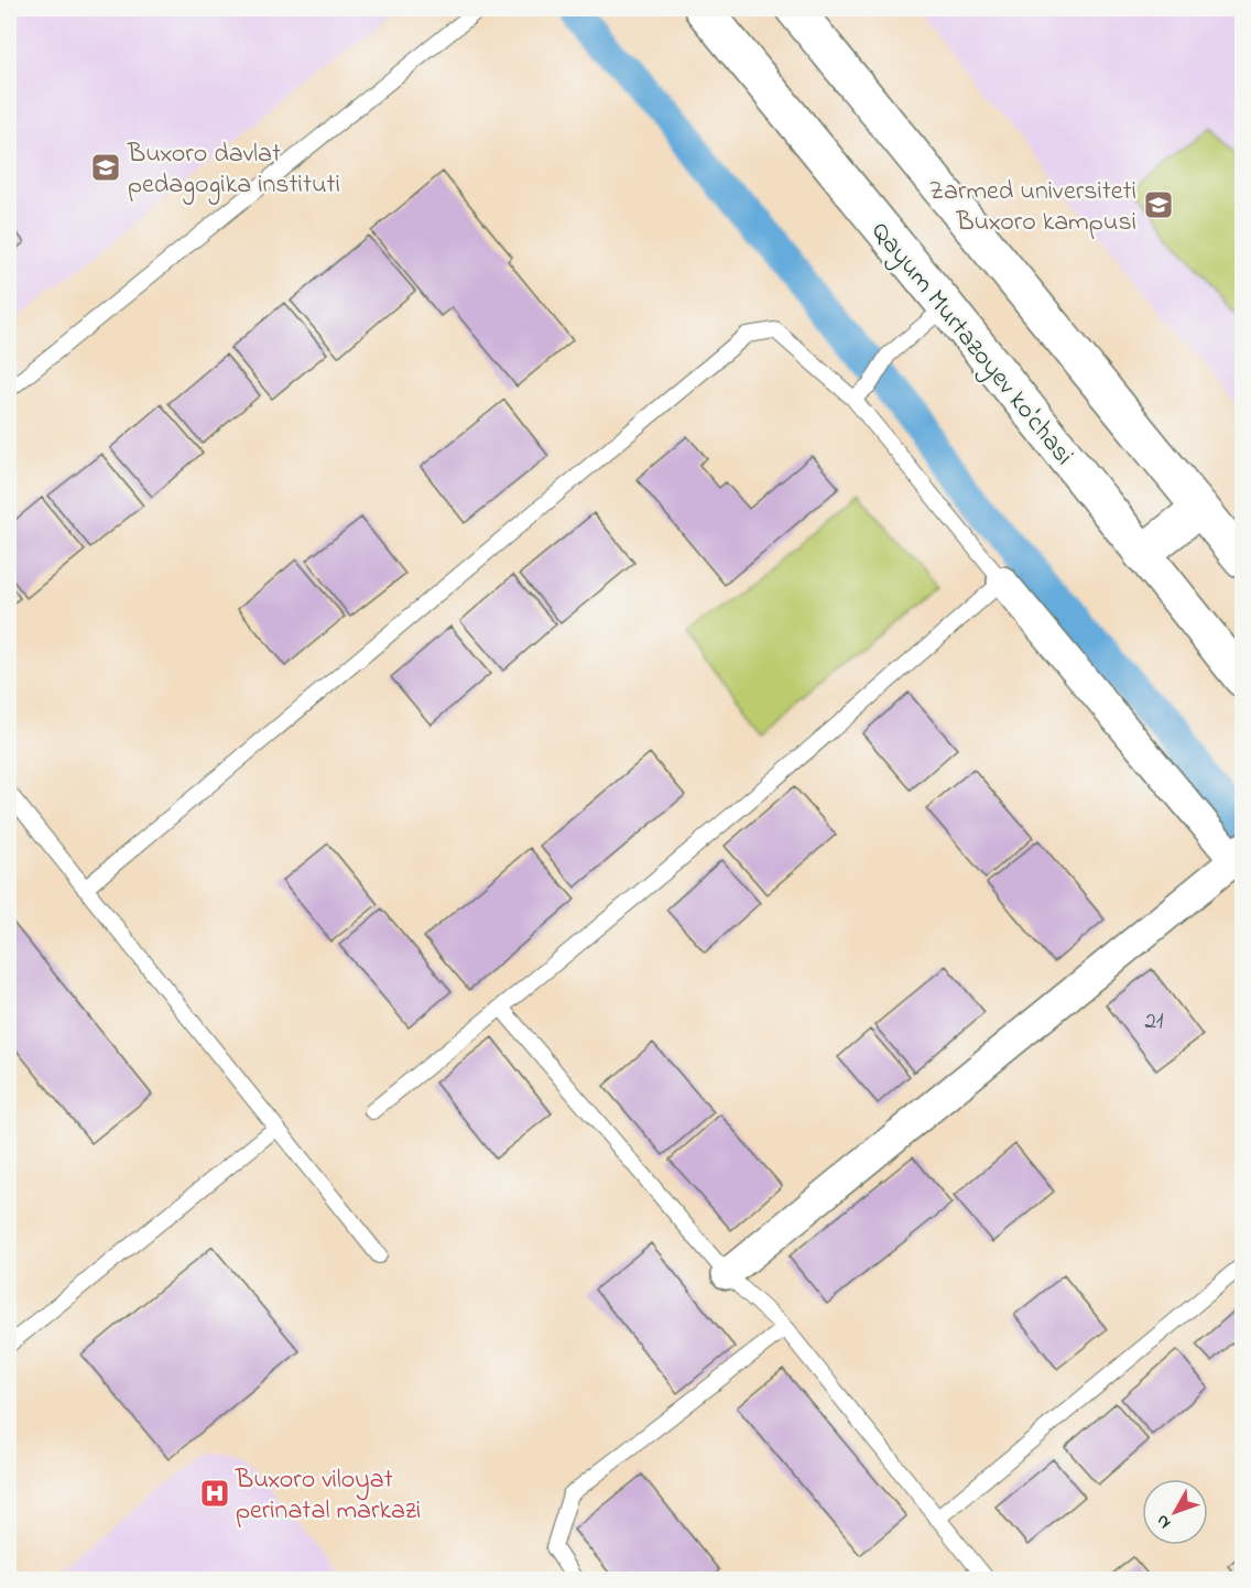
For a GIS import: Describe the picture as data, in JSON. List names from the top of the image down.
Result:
{
  "streets": {
    "street": ["Qayum Murtazoyev ko'chasi"]
  },
  "places": {
    "school or university": ["Buxoro davlat pedagogika instituti", "Zarmed universiteti Buxoro kampusi"],
    "hospital": ["Buxoro viloyat perinatal markazi"]
  },
  "house_numbers": ["21"],
  "north": "bottom left"
}
